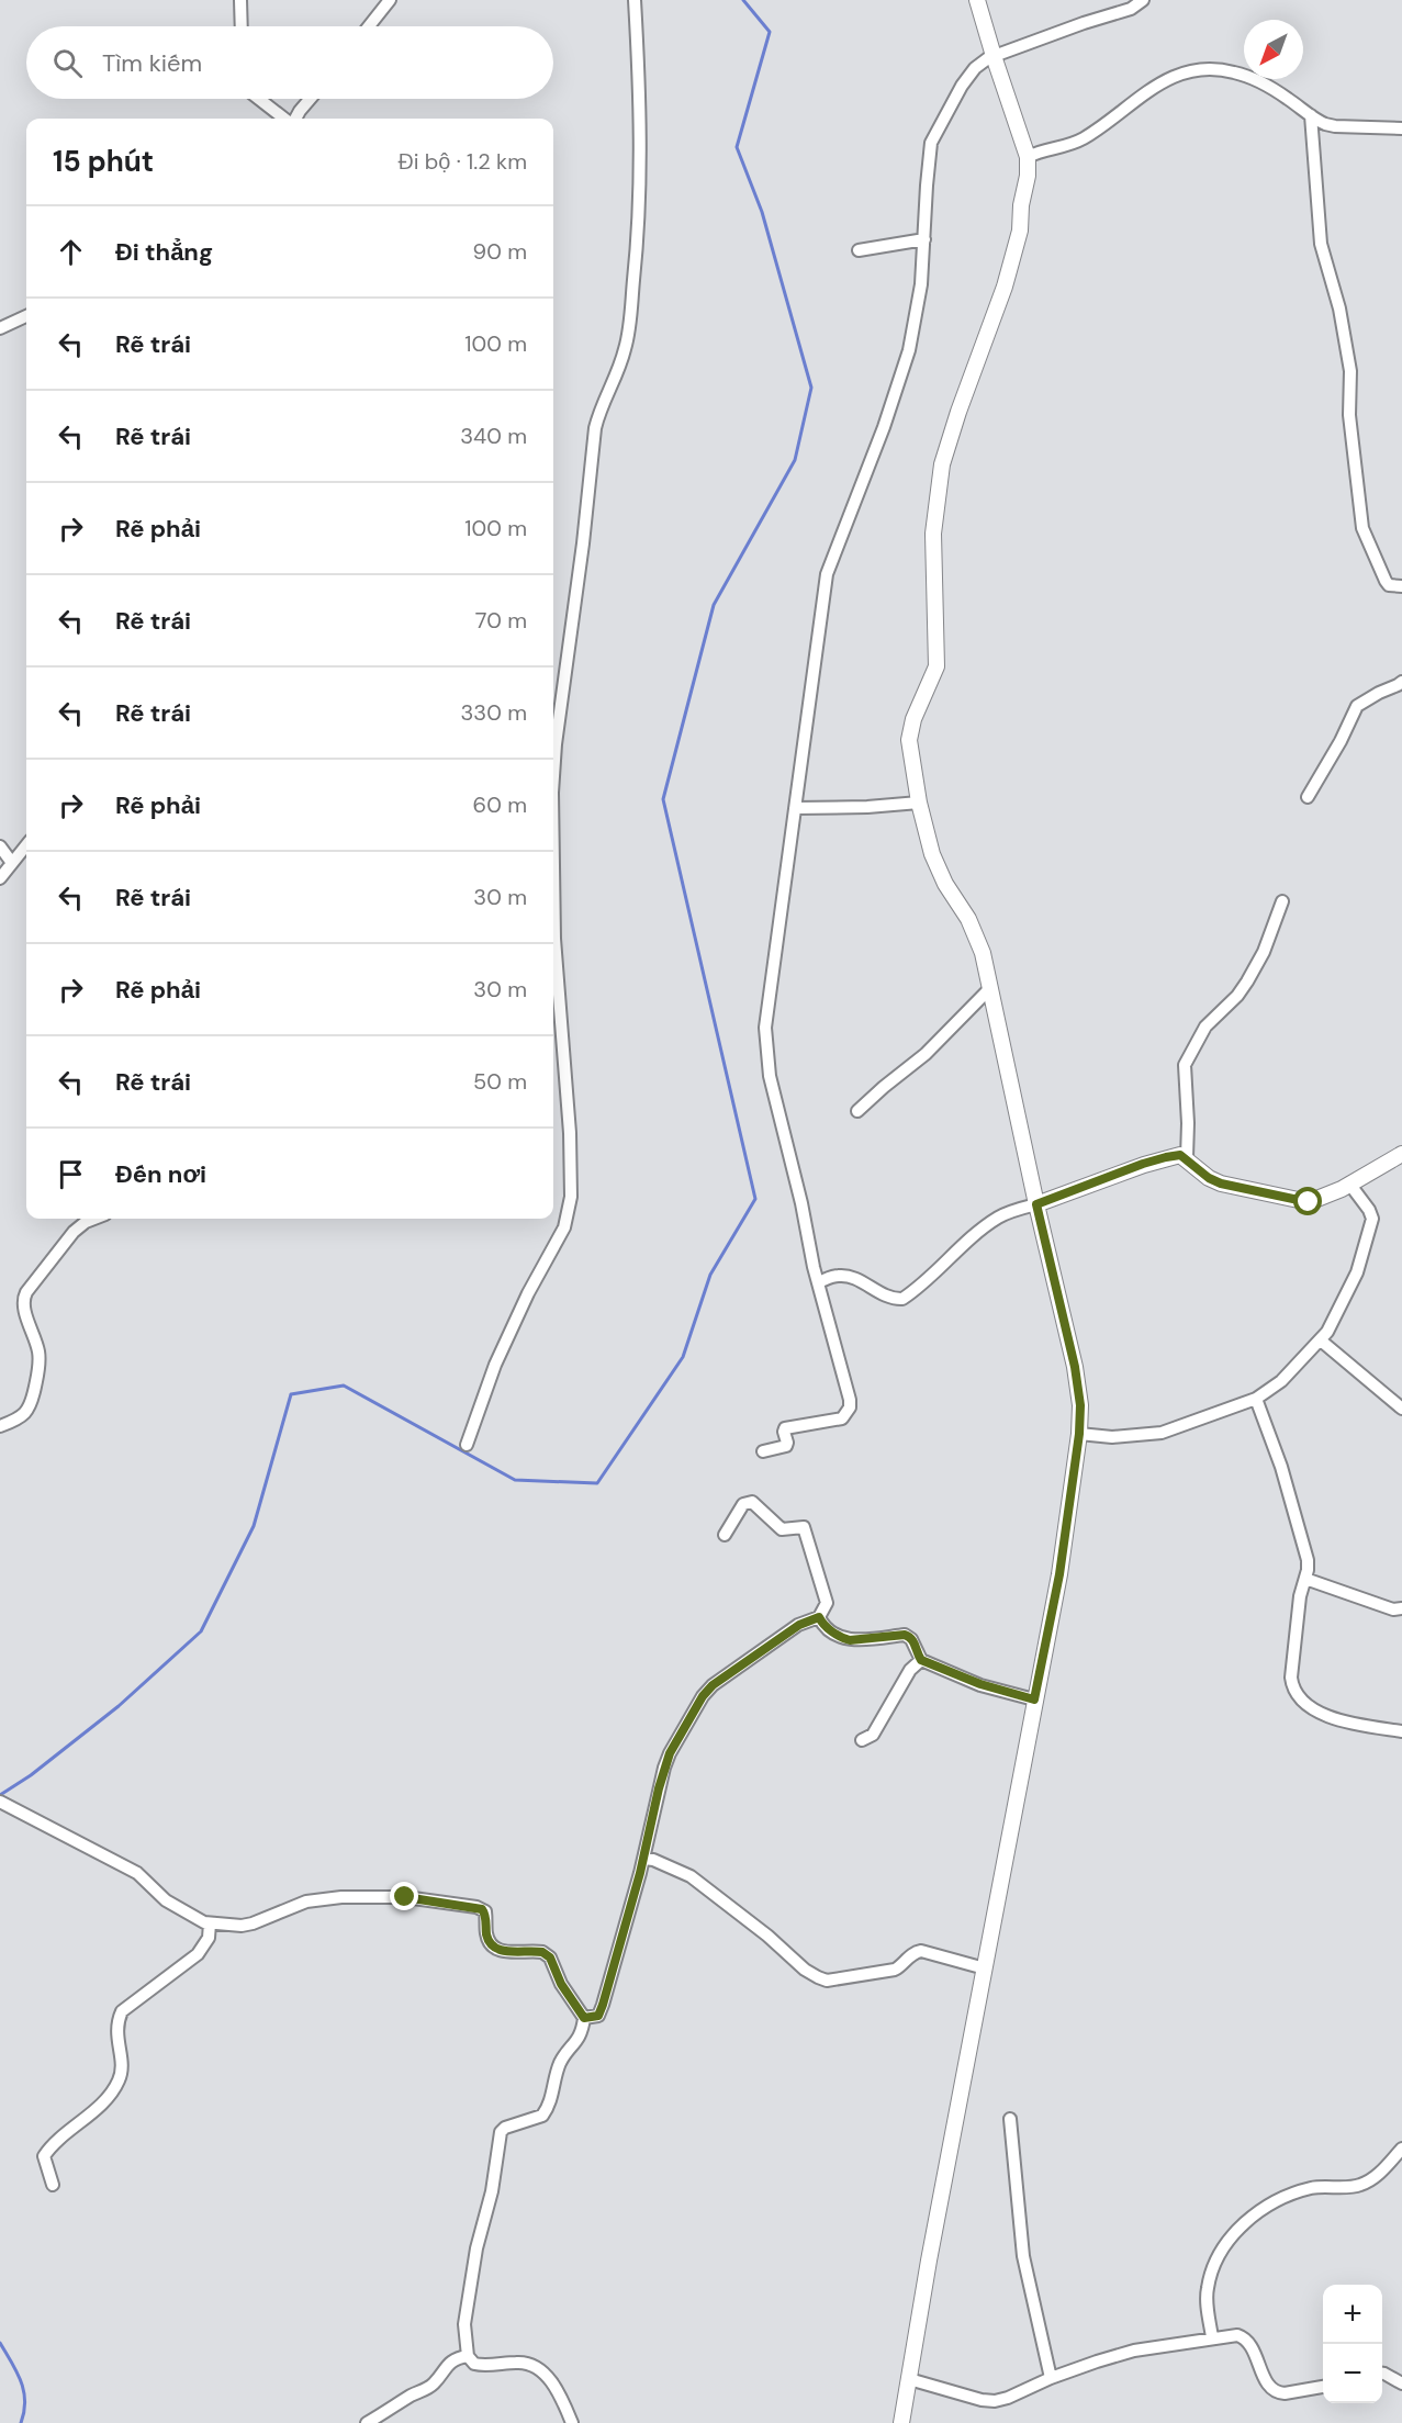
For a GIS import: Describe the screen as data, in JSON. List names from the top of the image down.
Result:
{
  "north": "bottom left",
  "page": {
    "search": "Tìm kiếm",
    "heading": ["15 phút", "Đi bộ · 1.2 km"],
    "list": [
      ["Đi thẳng", "90 m"],
      ["Rẽ trái", "100 m"],
      ["Rẽ trái", "340 m"],
      ["Rẽ phải", "100 m"],
      ["Rẽ trái", "70 m"],
      ["Rẽ trái", "330 m"],
      ["Rẽ phải", "60 m"],
      ["Rẽ trái", "30 m"],
      ["Rẽ phải", "30 m"],
      ["Rẽ trái", "50 m"],
      "Đến nơi"
    ],
    "map_buttons": ["+", "−"]
  }
}
